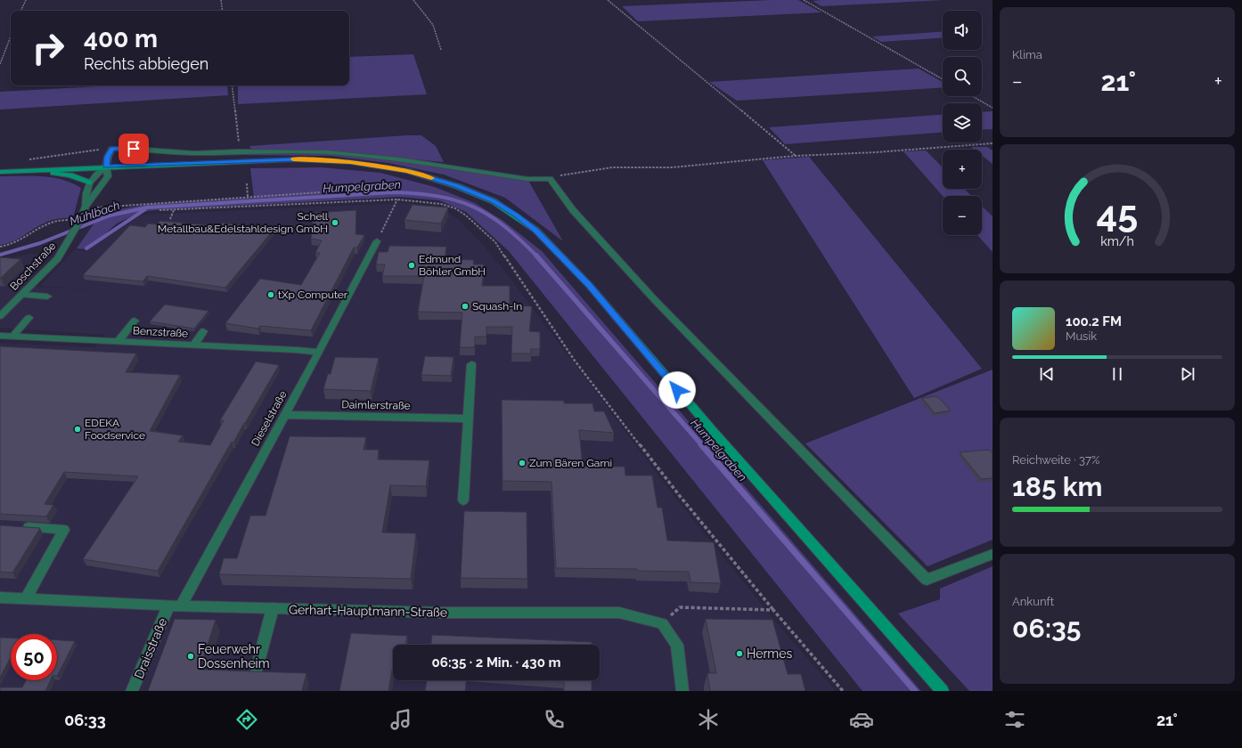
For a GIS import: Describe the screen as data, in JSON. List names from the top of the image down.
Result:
{
  "streets": {
    "street": [
      "Boschstraße",
      "Benzstraße",
      "Daimlerstraße",
      "Dieselstraße",
      "Gerhart-Hauptmann-Straße",
      "Draisstraße"
    ]
  },
  "crossings": [
    ["Benzstraße", "Dieselstraße"],
    ["Daimlerstraße", "Dieselstraße"],
    ["Dieselstraße", "Gerhart-Hauptmann-Straße"],
    ["Dieselstraße", "Draisstraße"],
    ["Gerhart-Hauptmann-Straße", "Draisstraße"]
  ],
  "water": ["Humpelgraben", "Mühlbach"],
  "places": [
    "Schell Metallbau&Edelstahldesign GmbH",
    "Edmund Böhler GmbH",
    "tXp Computer",
    "Squash-In",
    "EDEKA Foodservice",
    "Zum Bären Garni",
    "Hermes",
    "Feuerwehr Dossenheim"
  ],
  "page": {
    "tile": [
      "Klima",
      ["Reichweite · 37%", "185 km"],
      ["Ankunft", "06:35"]
    ],
    "map_buttons": ["+", "−"],
    "turn": ["400 m", "Rechts abbiegen"],
    "heat": ["−", "21°", "+"],
    "song": ["100.2 FM", "Musik"],
    "limit": "50",
    "trip": "06:35 · 2 Min. · 430 m",
    "tabs": ["06:33", "21°"],
    "gauge": ["45", "km/h"]
  }
}
